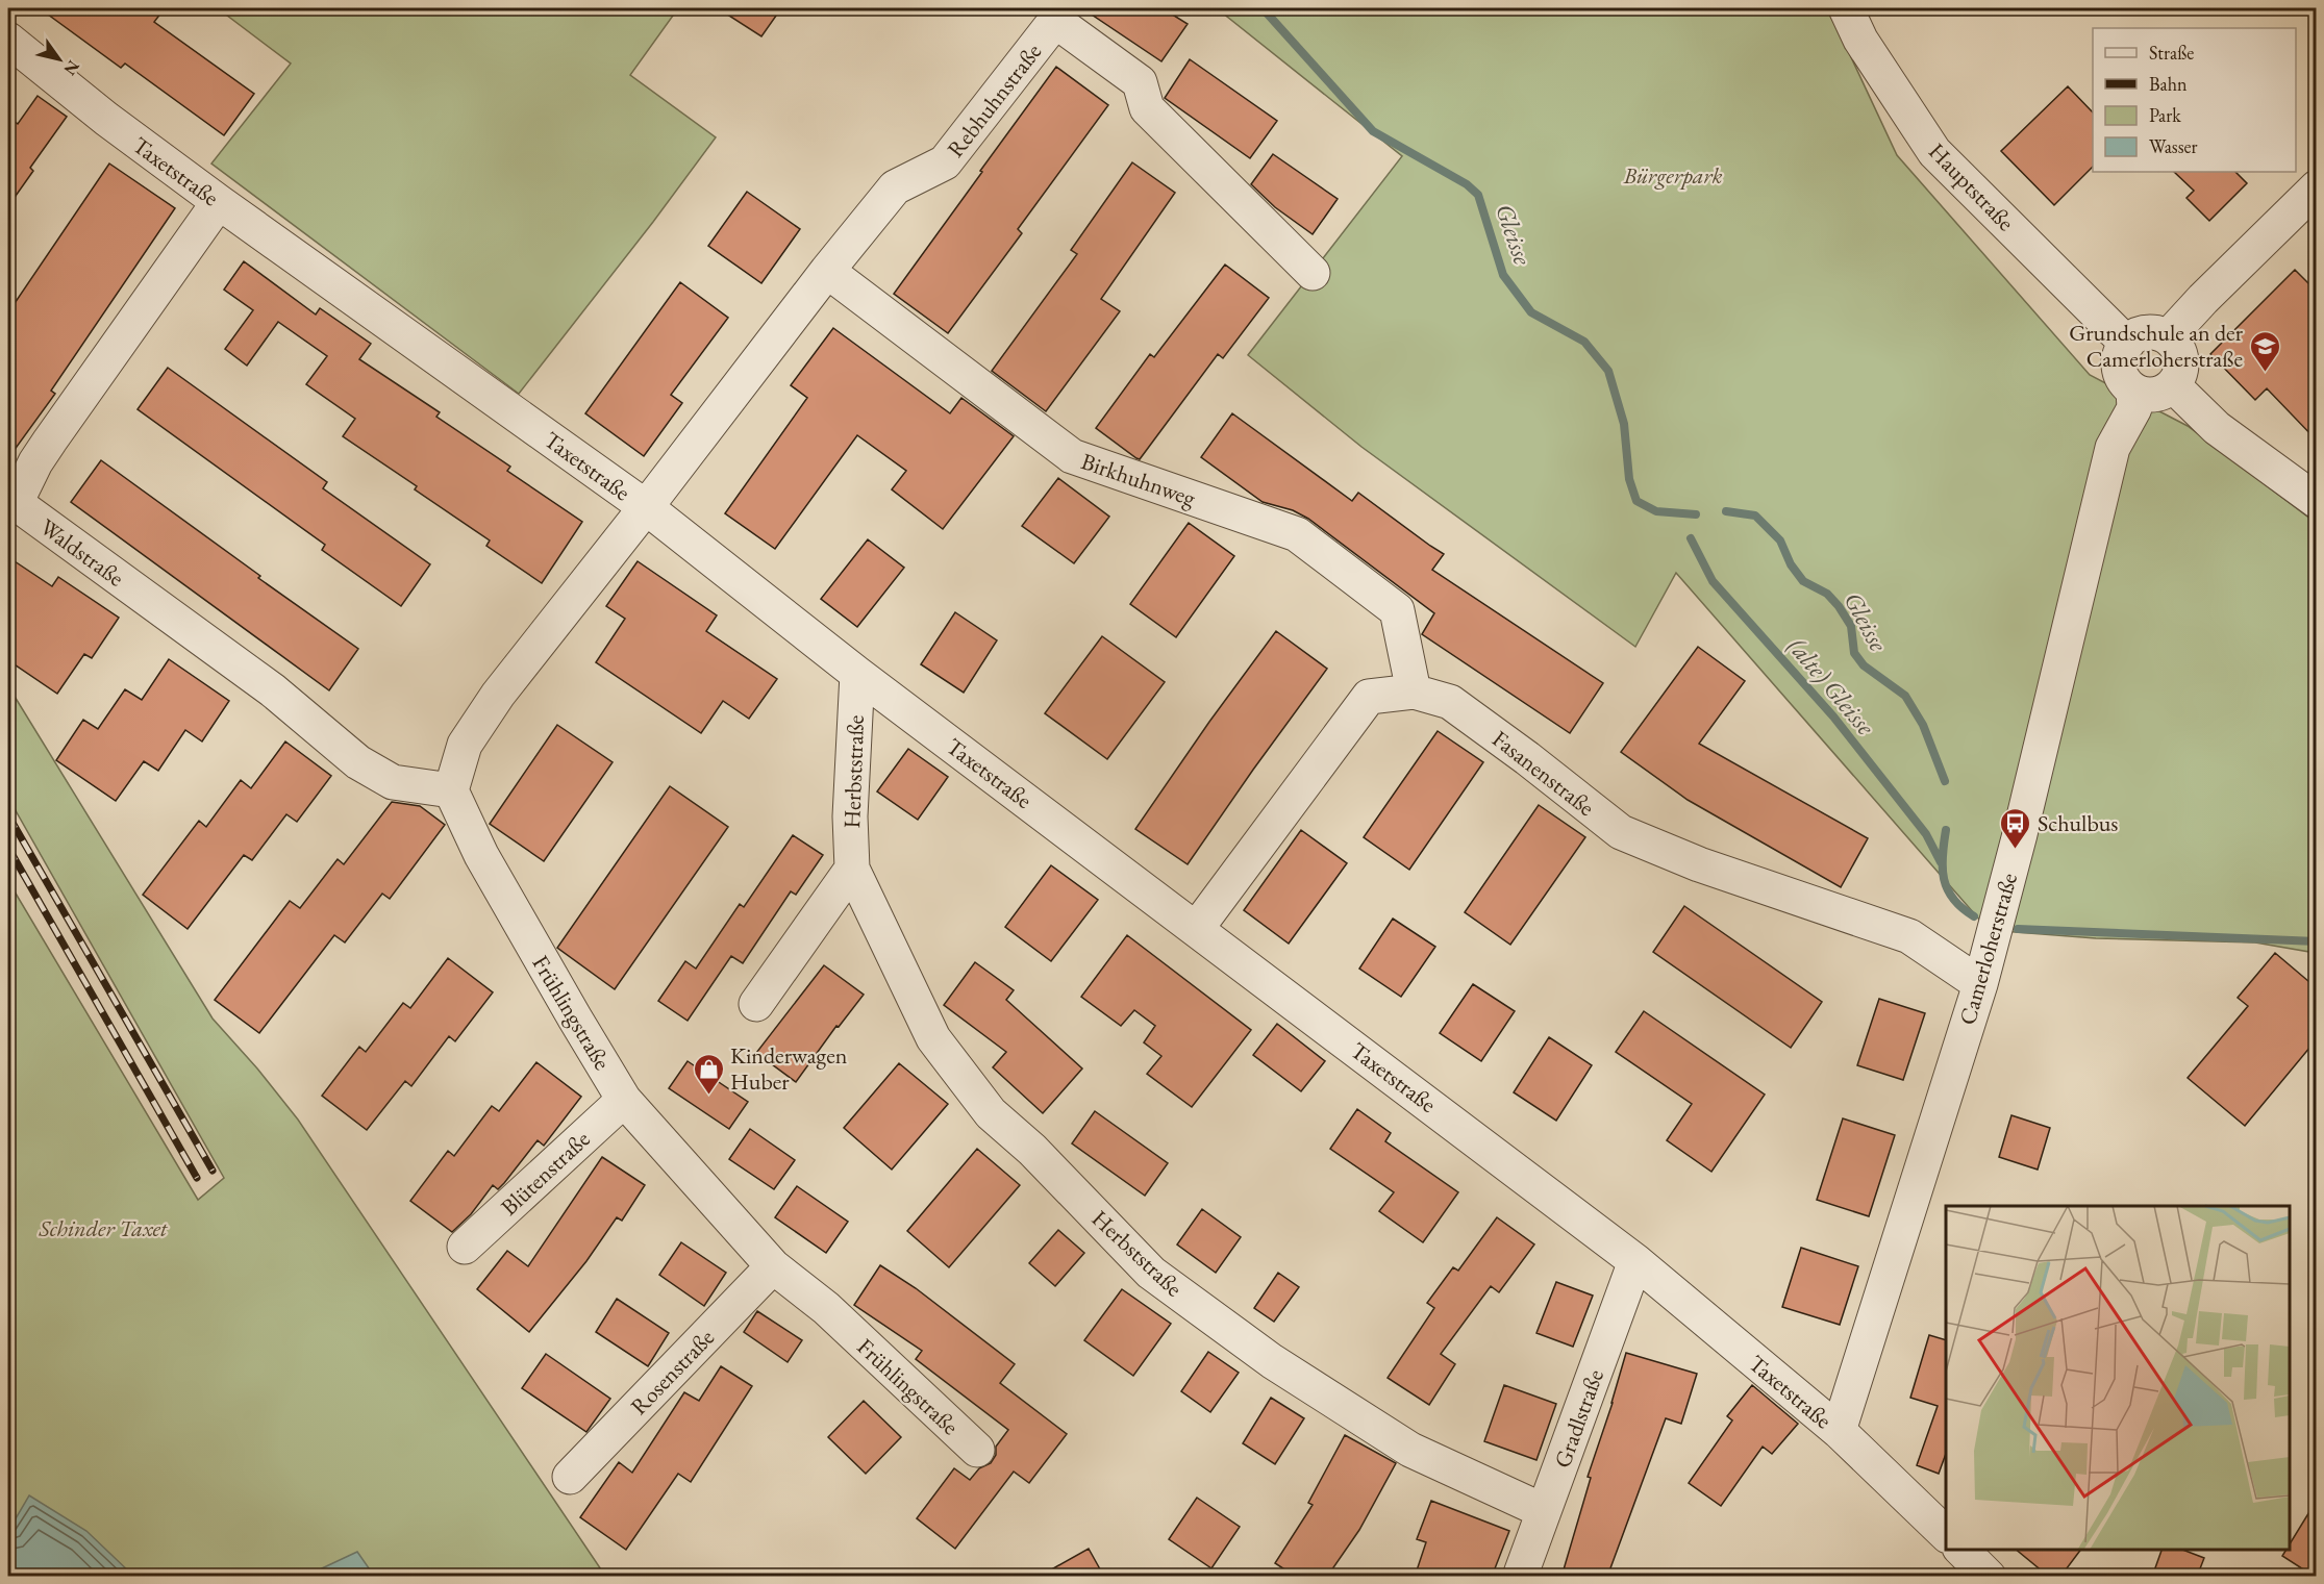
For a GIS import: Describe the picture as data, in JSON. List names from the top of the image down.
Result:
{
  "streets": {
    "street": [
      "Rebhuhnstraße",
      "Taxetstraße",
      "Hauptstraße",
      "Birkhuhnweg",
      "Waldstraße",
      "Herbststraße",
      "Fasanenstraße",
      "Camerloherstraße",
      "Frühlingstraße",
      "Blütenstraße",
      "Rosenstraße",
      "Gradlstraße"
    ]
  },
  "crossings": [
    ["Rebhuhnstraße", "Taxetstraße"],
    ["Rebhuhnstraße", "Birkhuhnweg"],
    ["Taxetstraße", "Waldstraße"],
    ["Taxetstraße", "Herbststraße"],
    ["Taxetstraße", "Fasanenstraße"],
    ["Taxetstraße", "Camerloherstraße"],
    ["Taxetstraße", "Gradlstraße"],
    ["Hauptstraße", "Camerloherstraße"],
    ["Birkhuhnweg", "Fasanenstraße"],
    ["Waldstraße", "Frühlingstraße"],
    ["Herbststraße", "Gradlstraße"],
    ["Fasanenstraße", "Camerloherstraße"],
    ["Frühlingstraße", "Blütenstraße"],
    ["Frühlingstraße", "Rosenstraße"]
  ],
  "water": ["Gleisse", "(alte) Gleisse"],
  "parks": ["Bürgerpark", "Schinder Taxet"],
  "places": {
    "school or university": ["Grundschule an der Camerloherstraße"],
    "bus stop": ["Schulbus"],
    "shop": ["Kinderwagen Huber"]
  },
  "legend": [
    "Straße",
    "Bahn",
    "Park",
    "Wasser"
  ],
  "north": "bottom right"
}
